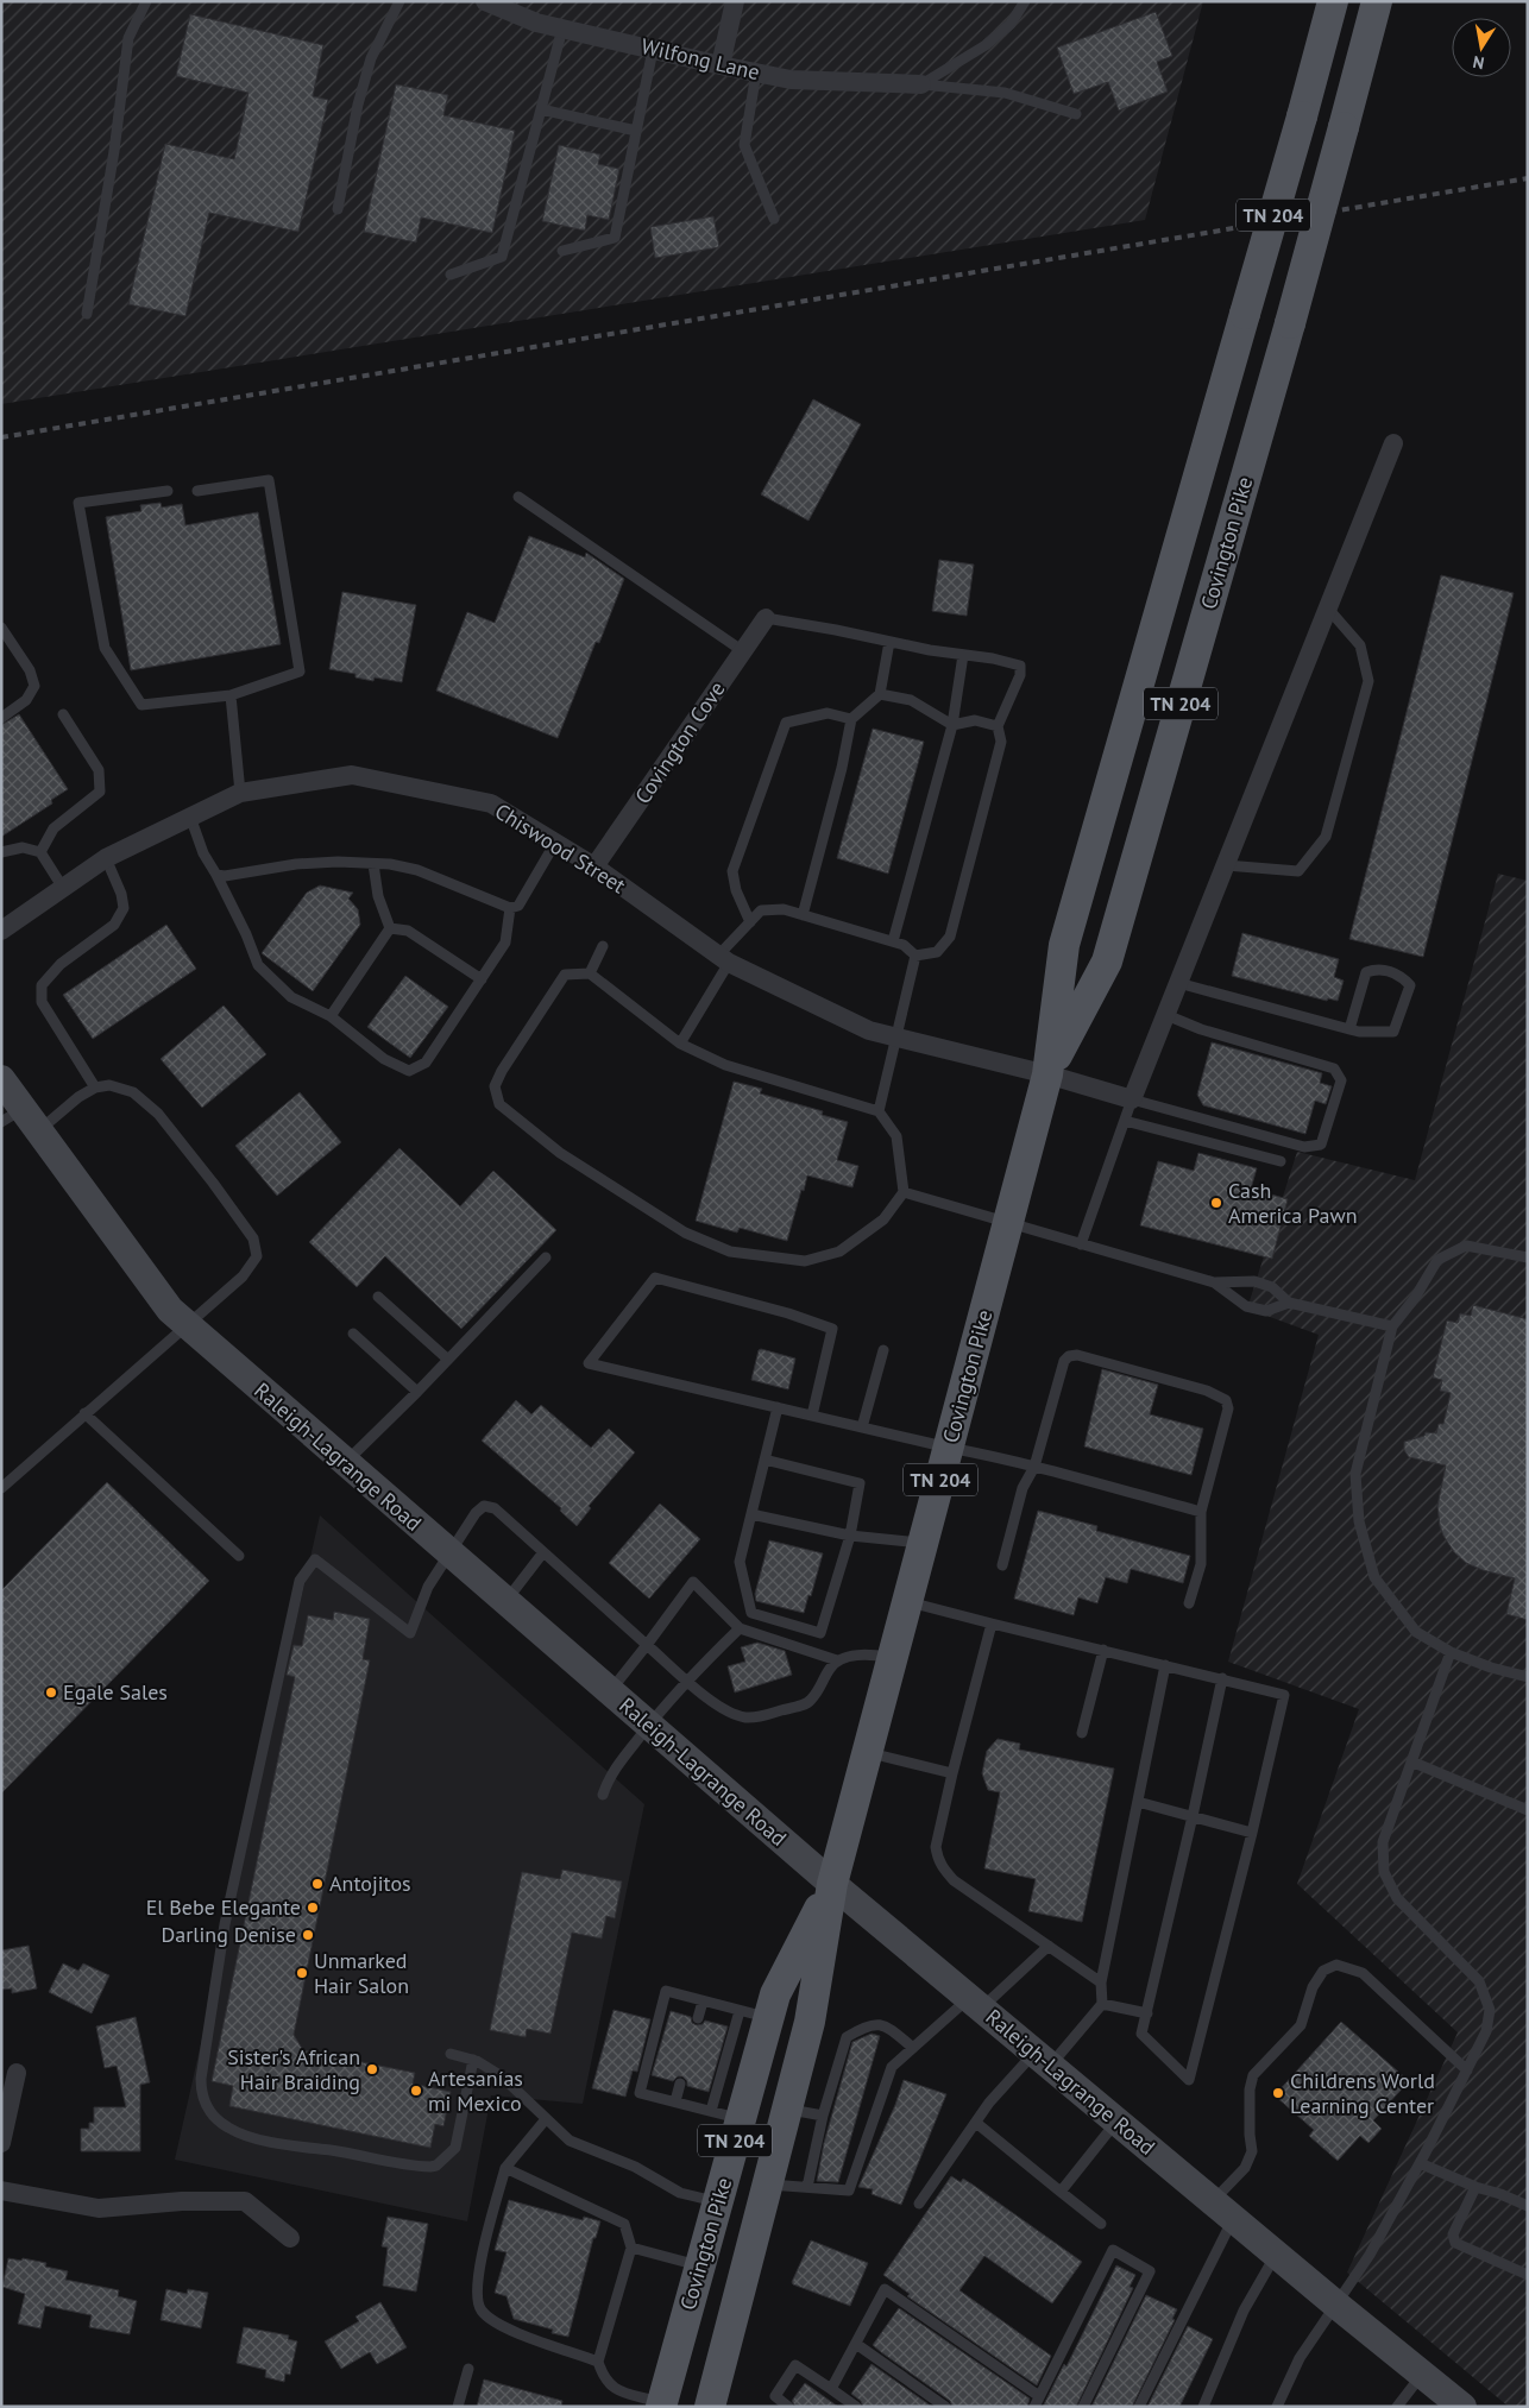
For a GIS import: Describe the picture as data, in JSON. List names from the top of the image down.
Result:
{
  "streets": {
    "main road": ["TN 204", "Covington Pike", "Raleigh-Lagrange Road"],
    "street": ["Wilfong Lane", "Covington Cove", "Chiswood Street"]
  },
  "crossings": [
    ["Covington Pike", "Chiswood Street"],
    ["Covington Pike", "Raleigh-Lagrange Road"],
    ["Covington Cove", "Chiswood Street"]
  ],
  "places": [
    "Cash America Pawn",
    "Egale Sales",
    "Antojitos",
    "El Bebe Elegante",
    "Darling Denise",
    "Unmarked Hair Salon",
    "Sister's African Hair Braiding",
    "Artesanías mi Mexico",
    "Childrens World Learning Center"
  ],
  "north": "bottom"
}
